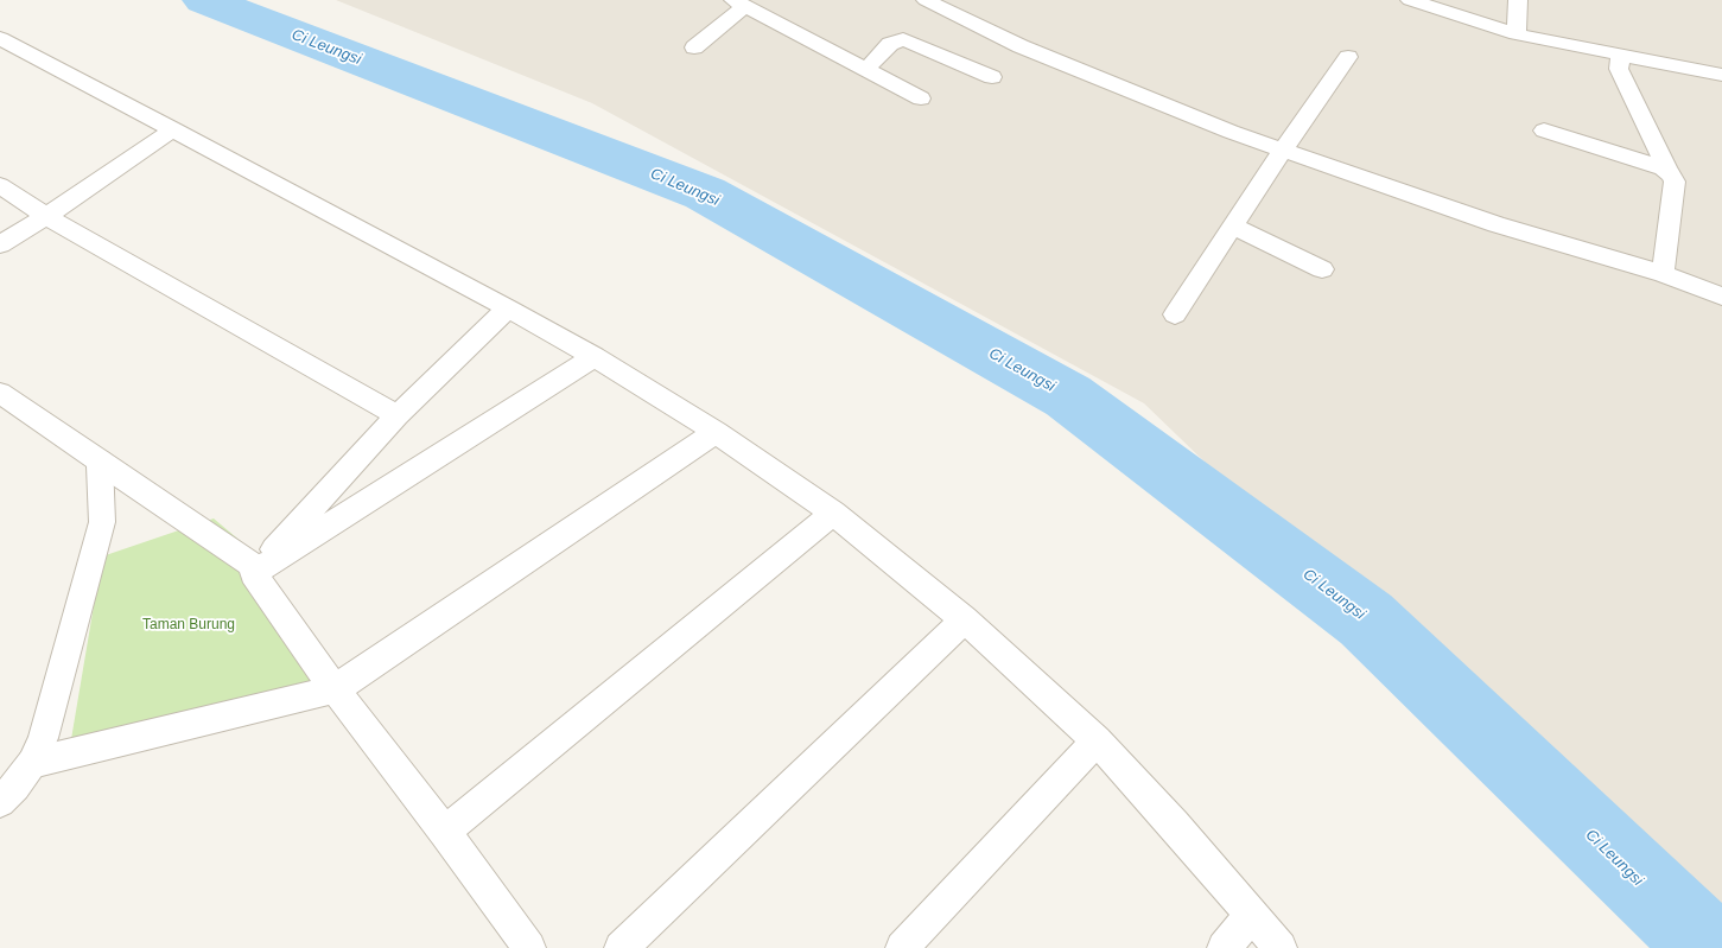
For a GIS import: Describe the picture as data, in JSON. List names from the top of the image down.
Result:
{
  "water": ["Ci Leungsi"],
  "parks": ["Taman Burung"]
}
